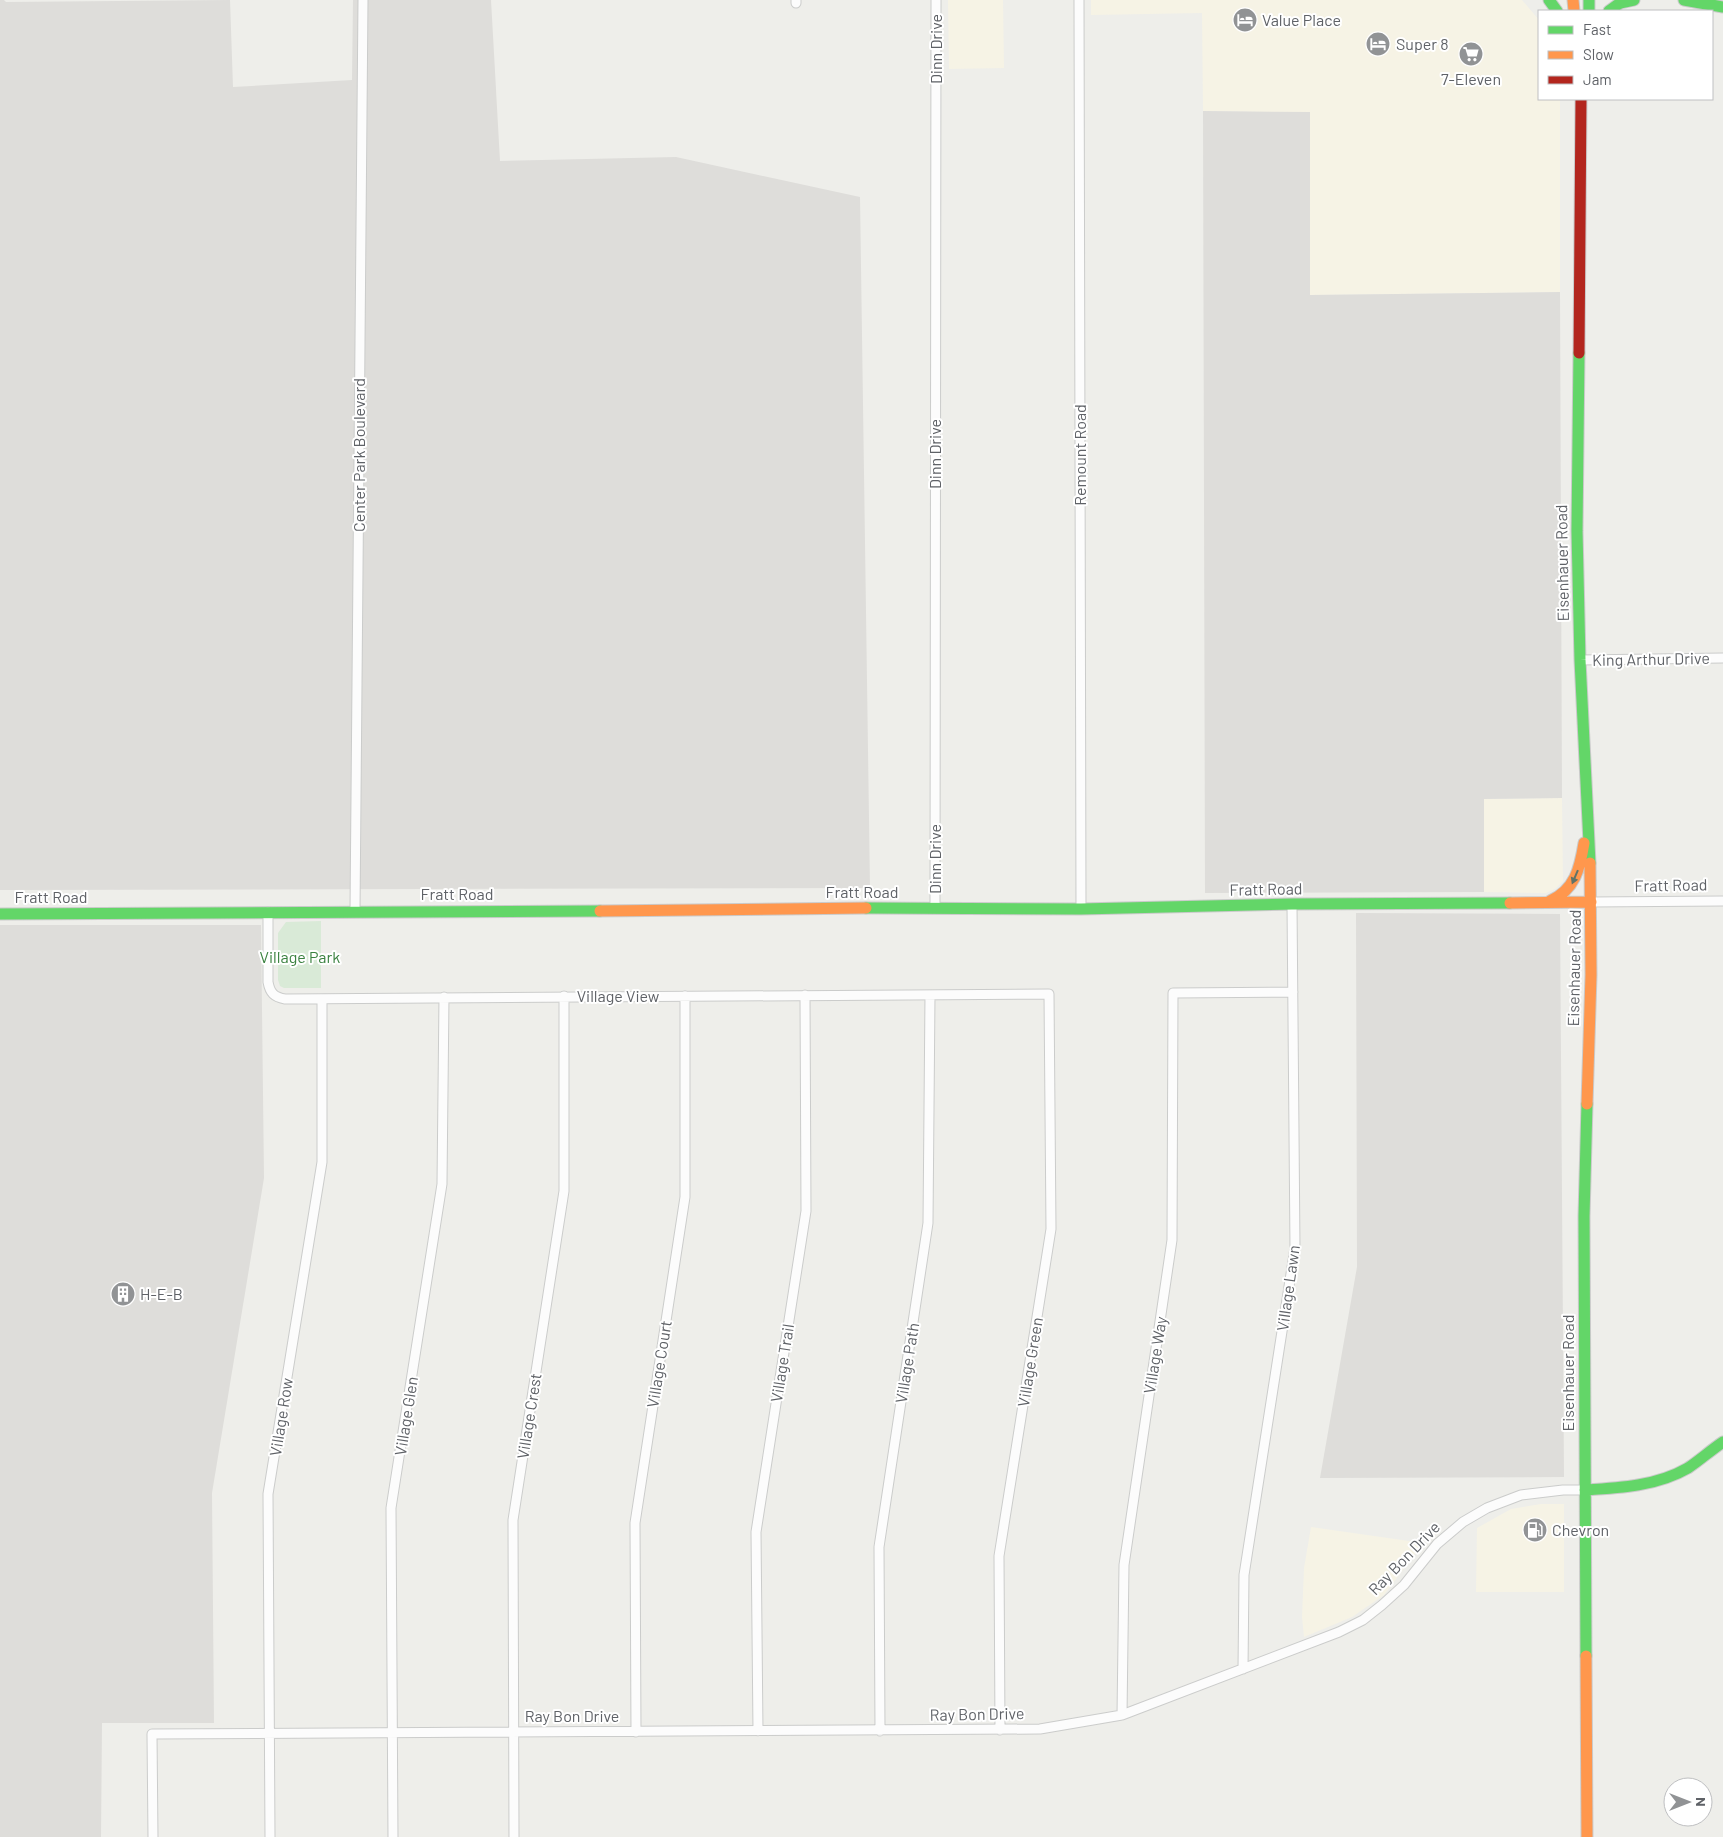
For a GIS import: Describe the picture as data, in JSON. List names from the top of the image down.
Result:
{
  "streets": {
    "main road": ["Eisenhauer Road", "Fratt Road", "Ray Bon Drive"],
    "street": [
      "Dinn Drive",
      "Center Park Boulevard",
      "Remount Road",
      "King Arthur Drive",
      "Village View",
      "Village Lawn",
      "Village Way",
      "Village Green",
      "Village Trail",
      "Village Path",
      "Village Court",
      "Village Glen",
      "Village Crest",
      "Village Row"
    ]
  },
  "crossings": [
    ["Dinn Drive", "Fratt Road"],
    ["Center Park Boulevard", "Fratt Road"],
    ["Remount Road", "Fratt Road"],
    ["Eisenhauer Road", "King Arthur Drive"],
    ["Eisenhauer Road", "Fratt Road"],
    ["Eisenhauer Road", "Ray Bon Drive"],
    ["Fratt Road", "Village View"],
    ["Fratt Road", "Village Lawn"],
    ["Village View", "Village Green"],
    ["Village View", "Village Trail"],
    ["Village View", "Village Path"],
    ["Village View", "Village Court"],
    ["Village View", "Village Glen"],
    ["Village View", "Village Crest"],
    ["Village View", "Village Row"],
    ["Village Lawn", "Village Way"],
    ["Village Lawn", "Ray Bon Drive"],
    ["Village Way", "Ray Bon Drive"],
    ["Village Green", "Ray Bon Drive"],
    ["Village Trail", "Ray Bon Drive"],
    ["Village Path", "Ray Bon Drive"],
    ["Village Court", "Ray Bon Drive"],
    ["Village Glen", "Ray Bon Drive"],
    ["Village Crest", "Ray Bon Drive"],
    ["Village Row", "Ray Bon Drive"]
  ],
  "parks": ["Village Park"],
  "places": {
    "hotel": ["Value Place", "Super 8"],
    "supermarket": ["7-Eleven"],
    "building": ["H-E-B"],
    "fuel station": ["Chevron"]
  },
  "legend": ["Fast", "Slow", "Jam"],
  "north": "right"
}
